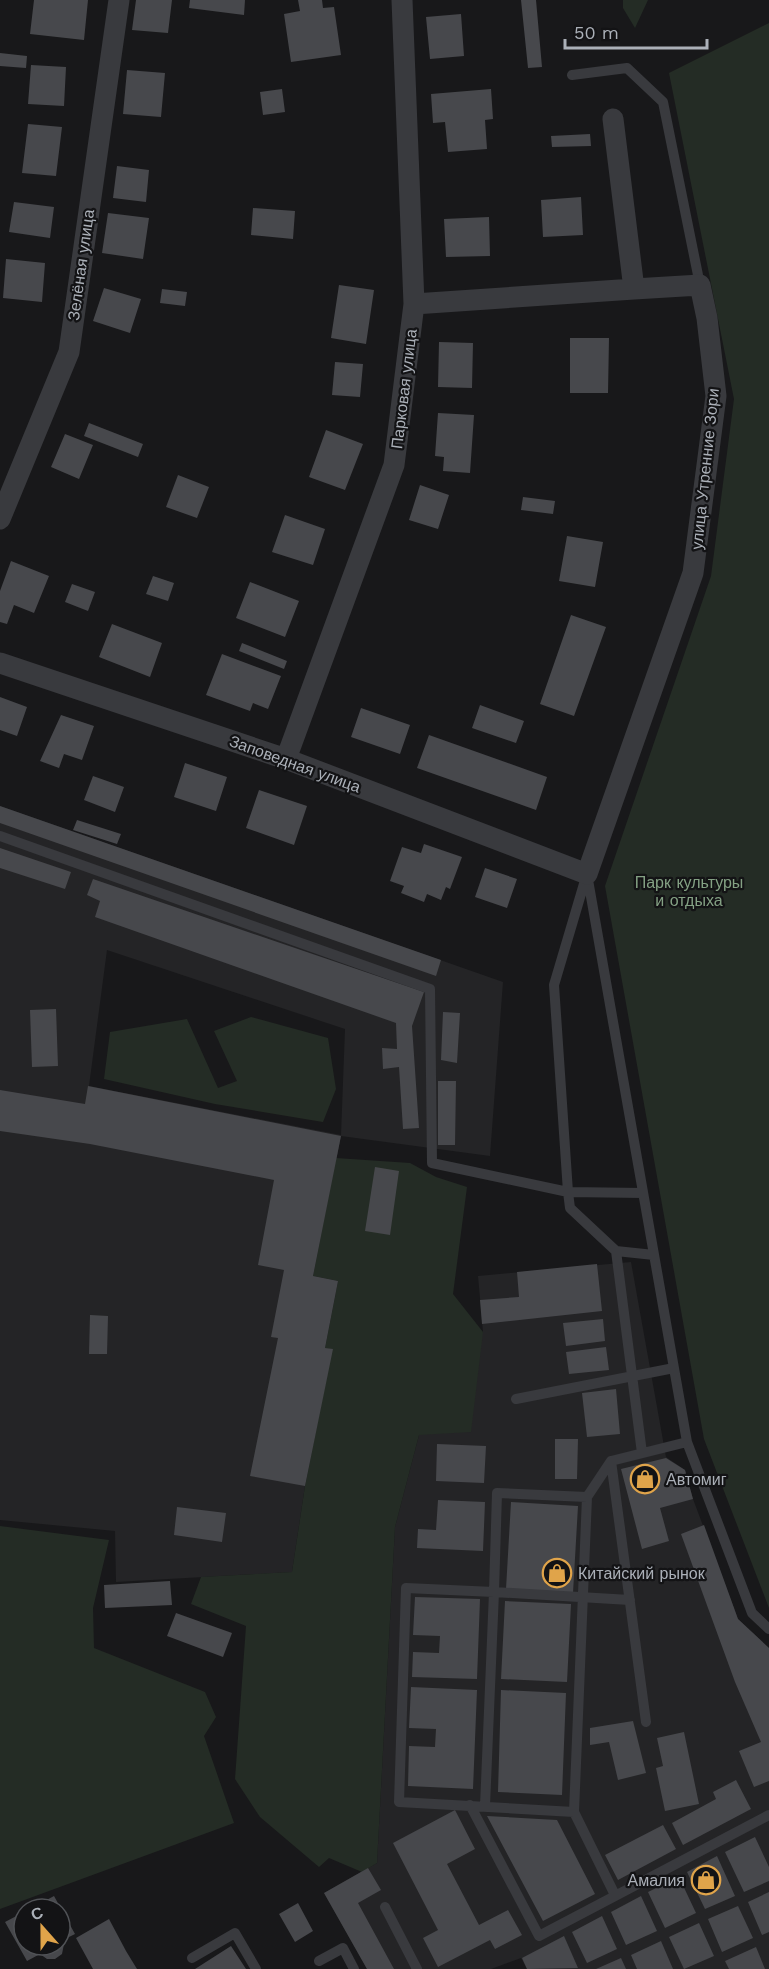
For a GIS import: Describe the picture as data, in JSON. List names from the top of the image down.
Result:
{
  "streets": {
    "street": [
      "Зелёная улица",
      "Парковая улица",
      "улица Утренние Зори",
      "Заповедная улица"
    ]
  },
  "crossings": [
    ["Парковая улица", "Заповедная улица"],
    ["улица Утренние Зори", "Заповедная улица"]
  ],
  "parks": ["Парк культуры и отдыха"],
  "places": {
    "shop": ["Автомиг", "Китайский рынок", "Амалия"]
  },
  "scale_bar": "50 m",
  "north": "top"
}
